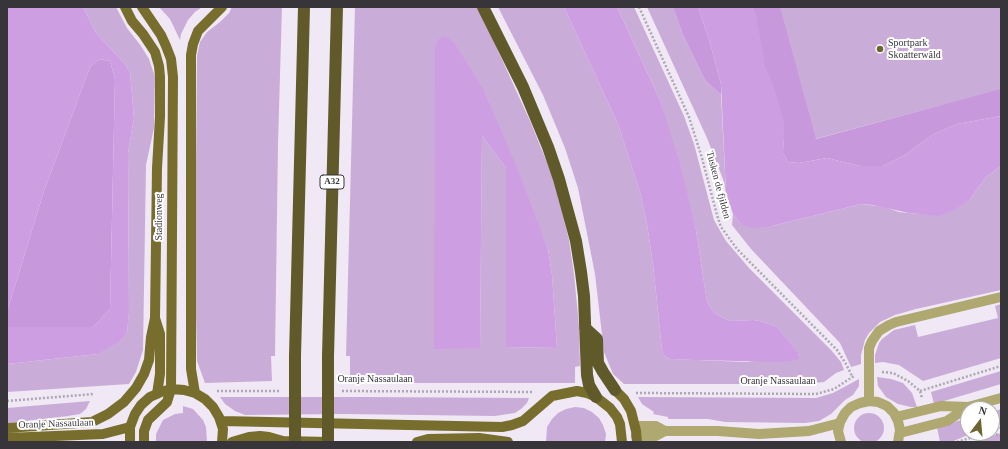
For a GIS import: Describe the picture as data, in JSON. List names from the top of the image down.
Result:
{
  "streets": {
    "highway": ["A32"],
    "main road": ["Stadionweg", "Oranje Nassaulaan"],
    "path": ["Tusken de fjilden"]
  },
  "crossings": [
    ["Tusken de fjilden", "Oranje Nassaulaan"]
  ],
  "places": ["Sportpark Skoatterwâld"],
  "north": "top"
}
